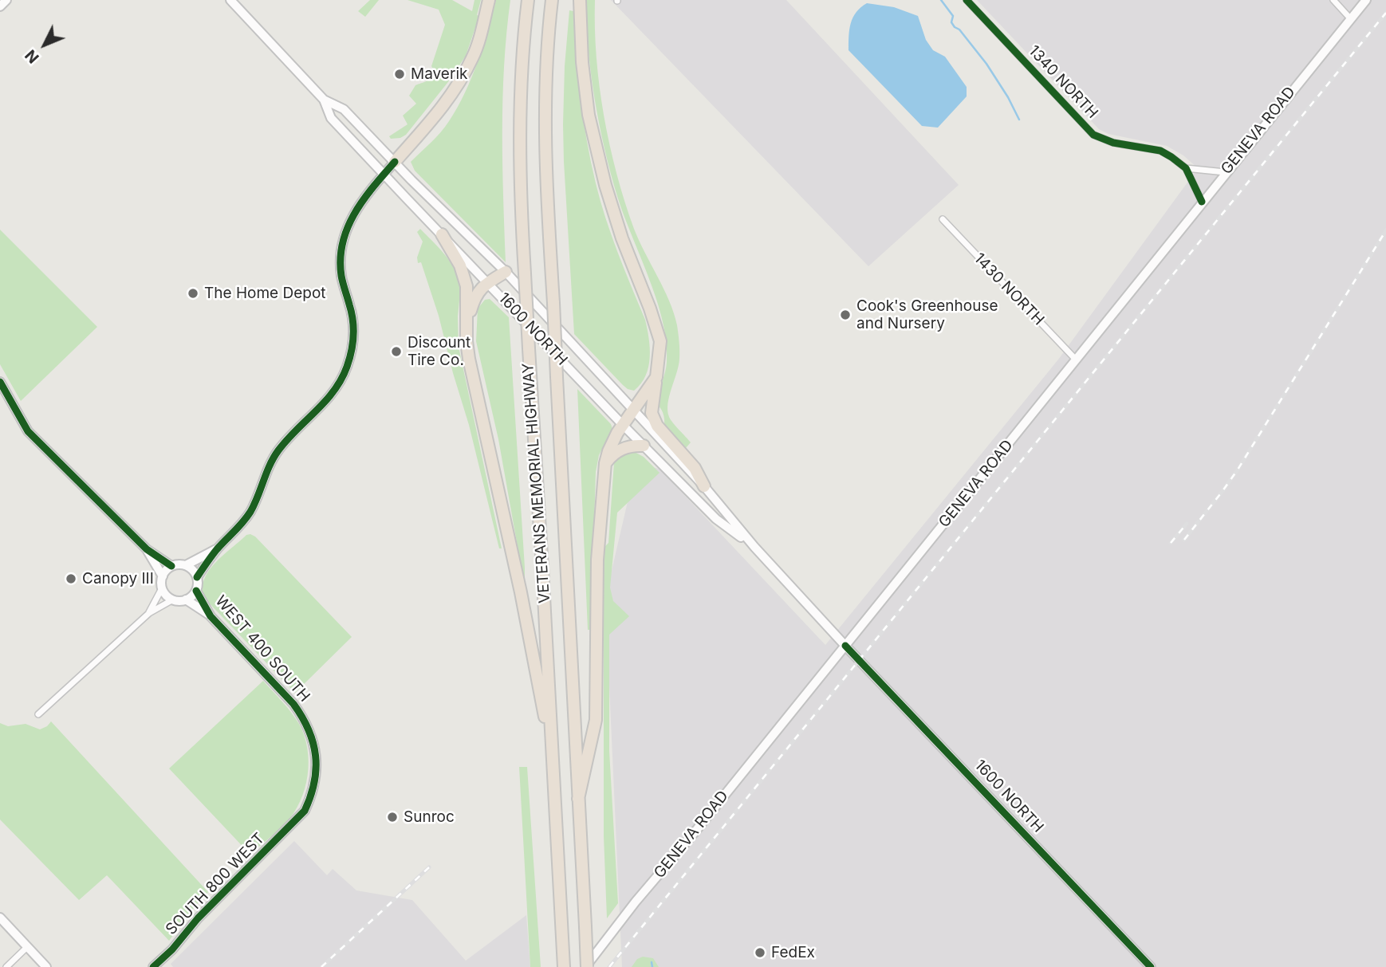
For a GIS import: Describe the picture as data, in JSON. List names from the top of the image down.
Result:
{
  "streets": {
    "highway": ["VETERANS MEMORIAL HIGHWAY"],
    "main road": [
      "GENEVA ROAD",
      "1600 NORTH",
      "WEST 400 SOUTH",
      "SOUTH 800 WEST"
    ],
    "street": ["1340 NORTH", "1430 NORTH"]
  },
  "crossings": [
    ["GENEVA ROAD", "1430 NORTH"],
    ["GENEVA ROAD", "1600 NORTH"],
    ["GENEVA ROAD", "VETERANS MEMORIAL HIGHWAY"],
    ["WEST 400 SOUTH", "SOUTH 800 WEST"]
  ],
  "places": [
    "Maverik",
    "The Home Depot",
    "Cook's Greenhouse and Nursery",
    "Discount Tire Co.",
    "Canopy III",
    "Sunroc",
    "FedEx"
  ],
  "north": "bottom left"
}
